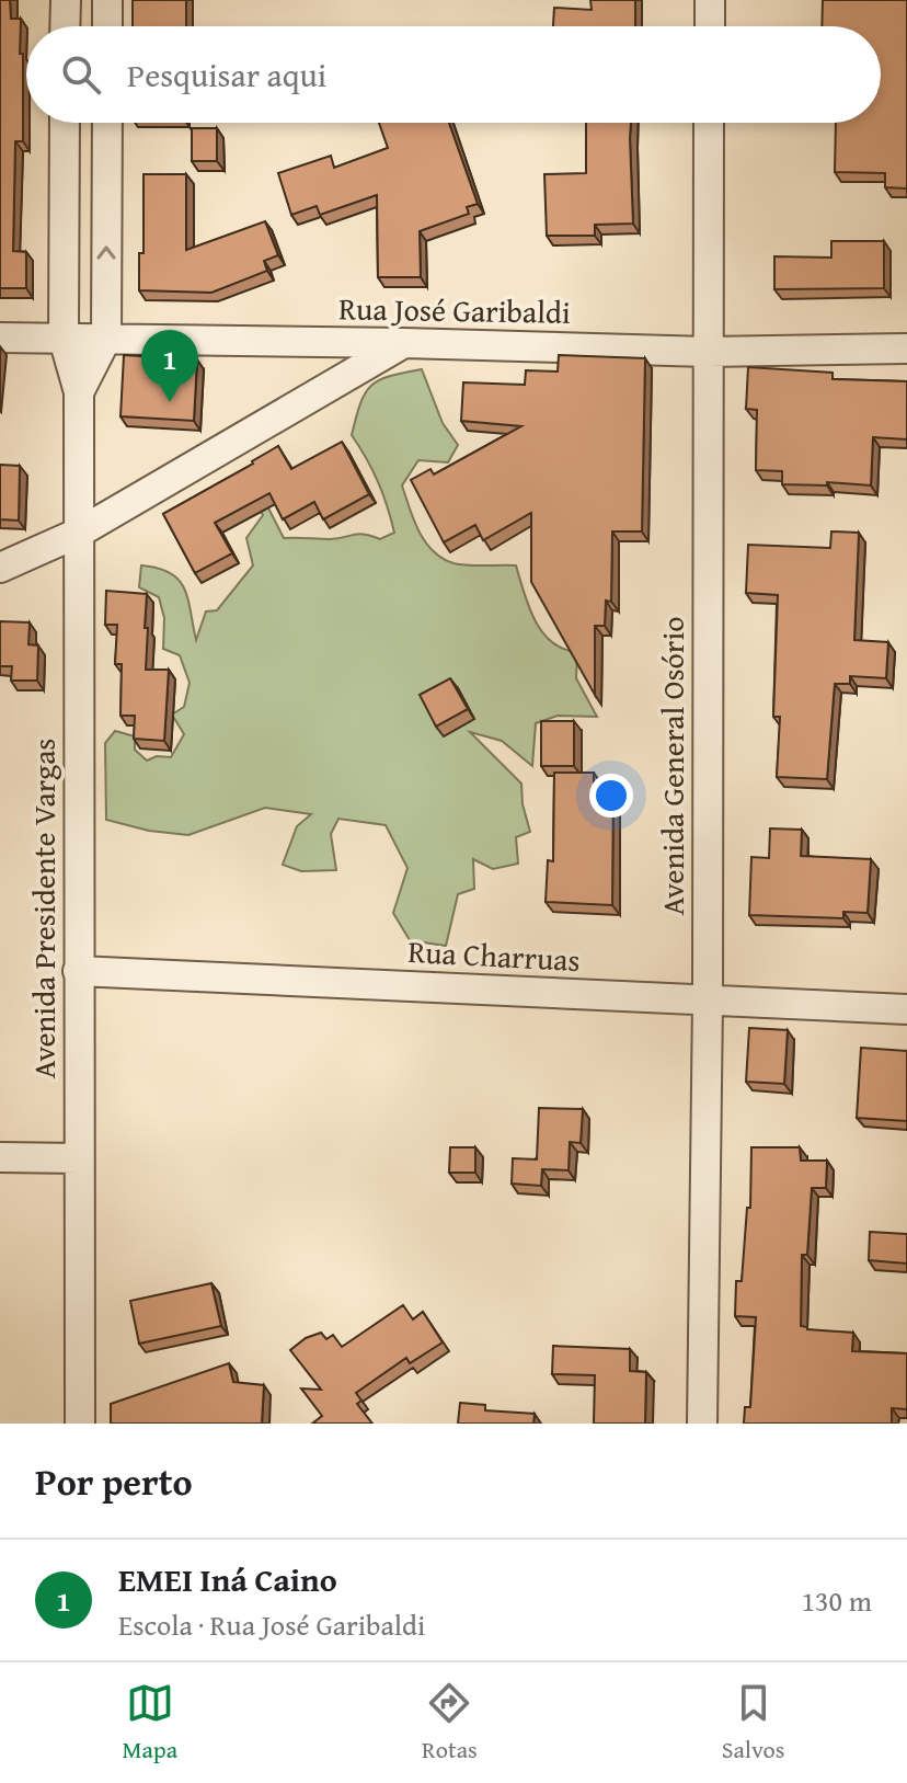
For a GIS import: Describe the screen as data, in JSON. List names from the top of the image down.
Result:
{
  "streets": {
    "street": [
      "Rua José Garibaldi",
      "Avenida General Osório",
      "Avenida Presidente Vargas",
      "Rua Charruas"
    ]
  },
  "crossings": [
    ["Rua José Garibaldi", "Avenida General Osório"],
    ["Rua José Garibaldi", "Avenida Presidente Vargas"],
    ["Avenida General Osório", "Rua Charruas"],
    ["Avenida Presidente Vargas", "Rua Charruas"]
  ],
  "page": {
    "search": "Pesquisar aqui",
    "pins": "1",
    "heading": "Por perto",
    "list": [
      {
        "mark": "1",
        "name": "EMEI Iná Caino",
        "note": "Escola · Rua José Garibaldi",
        "value": "130 m"
      }
    ],
    "nav": ["Mapa", "Rotas", "Salvos"]
  }
}
